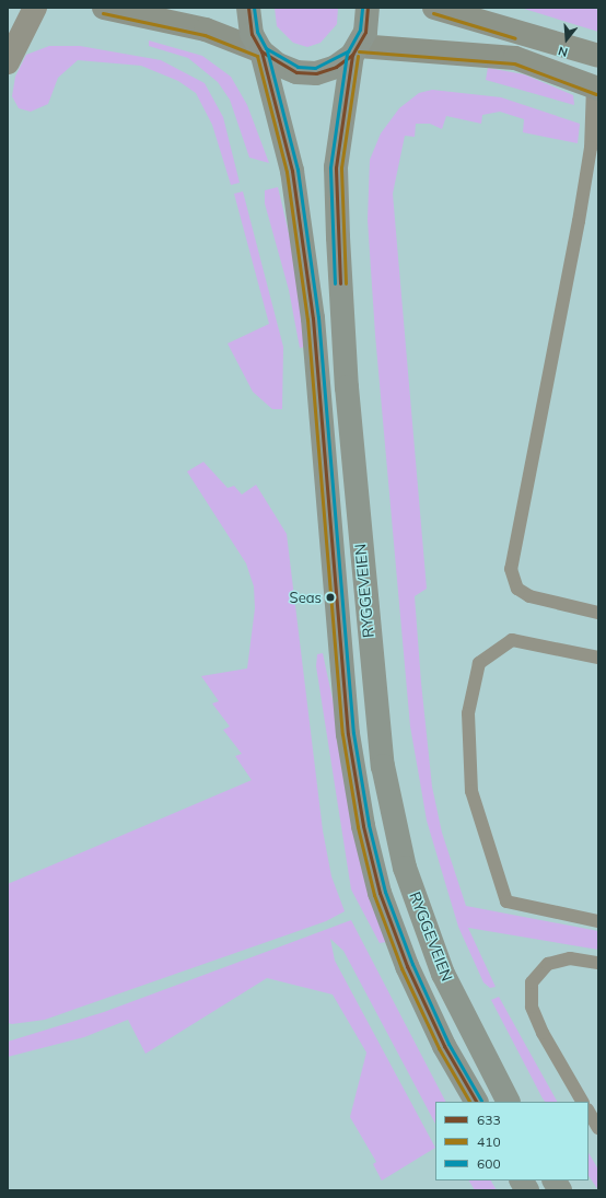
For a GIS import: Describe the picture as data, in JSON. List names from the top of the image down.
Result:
{
  "streets": {
    "main road": ["RYGGEVEIEN"]
  },
  "places": ["Seas"],
  "lines": ["transit line 633", "transit line 600", "transit line 410"],
  "legend": ["633", "410", "600"],
  "north": "bottom"
}
